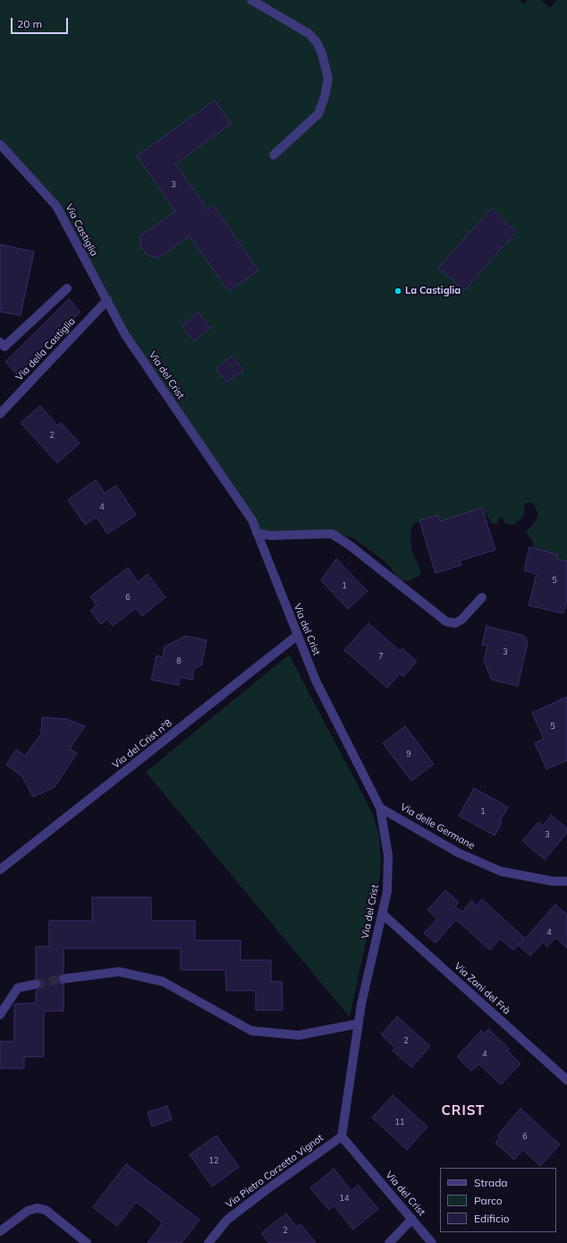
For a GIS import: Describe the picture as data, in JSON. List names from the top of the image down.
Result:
{
  "streets": {
    "street": [
      "Via Castiglia",
      "Via della Castiglia",
      "Via del Crist",
      "Via del Crist n°8",
      "Via delle Germane",
      "Via Zani del Frà",
      "Via Pietro Corzetto Vignot"
    ]
  },
  "crossings": [
    ["Via Castiglia", "Via della Castiglia"],
    ["Via Castiglia", "Via del Crist"],
    ["Via della Castiglia", "Via del Crist"],
    ["Via del Crist", "Via del Crist n°8"],
    ["Via del Crist", "Via delle Germane"],
    ["Via del Crist", "Via Zani del Frà"],
    ["Via del Crist", "Via Pietro Corzetto Vignot"]
  ],
  "districts": ["CRIST"],
  "places": ["La Castiglia"],
  "house_numbers": [
    "3",
    "2",
    "4",
    "5",
    "1",
    "6",
    "3",
    "7",
    "8",
    "5",
    "9",
    "1",
    "3",
    "4",
    "2",
    "4",
    "11",
    "6",
    "12",
    "14",
    "2"
  ],
  "legend": ["Strada", "Parco", "Edificio"],
  "scale_bar": "20 m"
}
